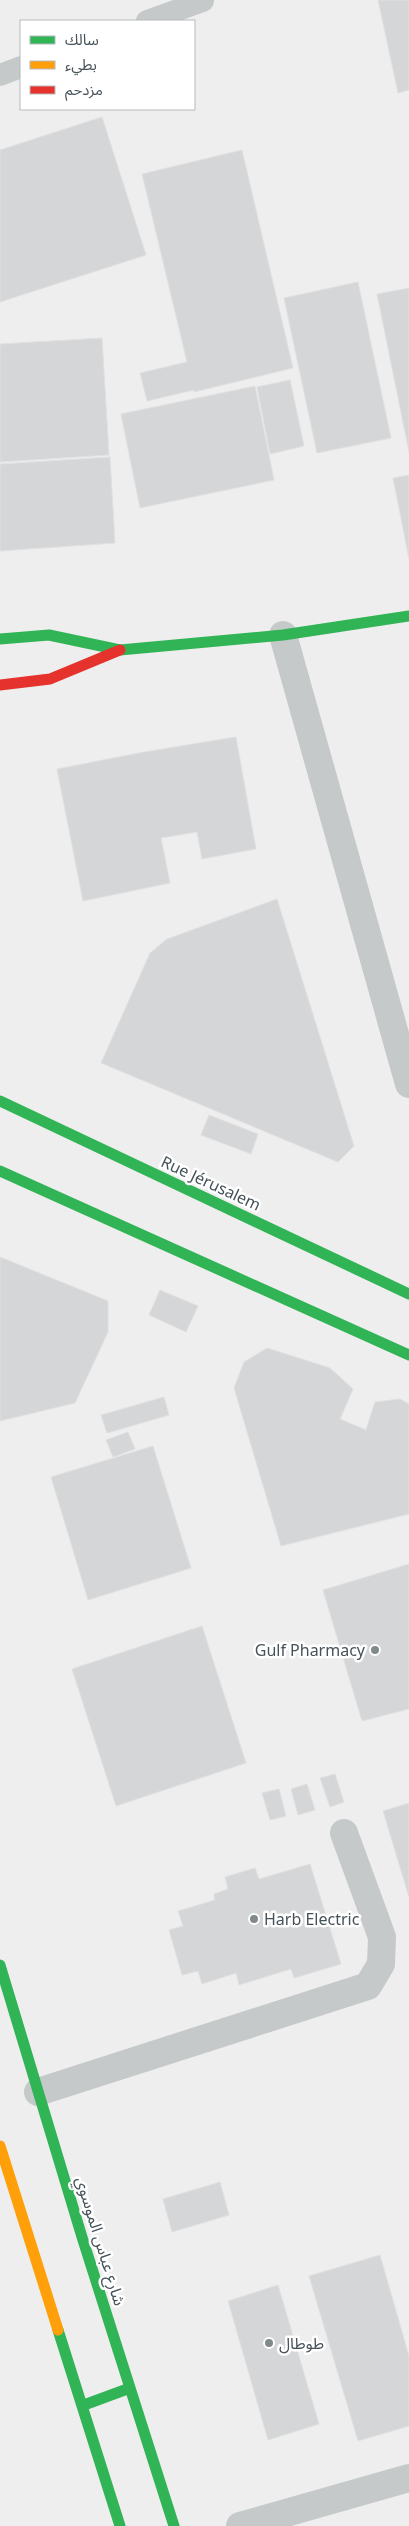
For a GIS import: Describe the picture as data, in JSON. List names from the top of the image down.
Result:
{
  "streets": {
    "street": ["Rue Jérusalem", "شارع عباس الموسوي"]
  },
  "places": ["Gulf Pharmacy", "Harb Electric", "طوطال"],
  "legend": ["سالك", "بطيء", "مزدحم"]
}
